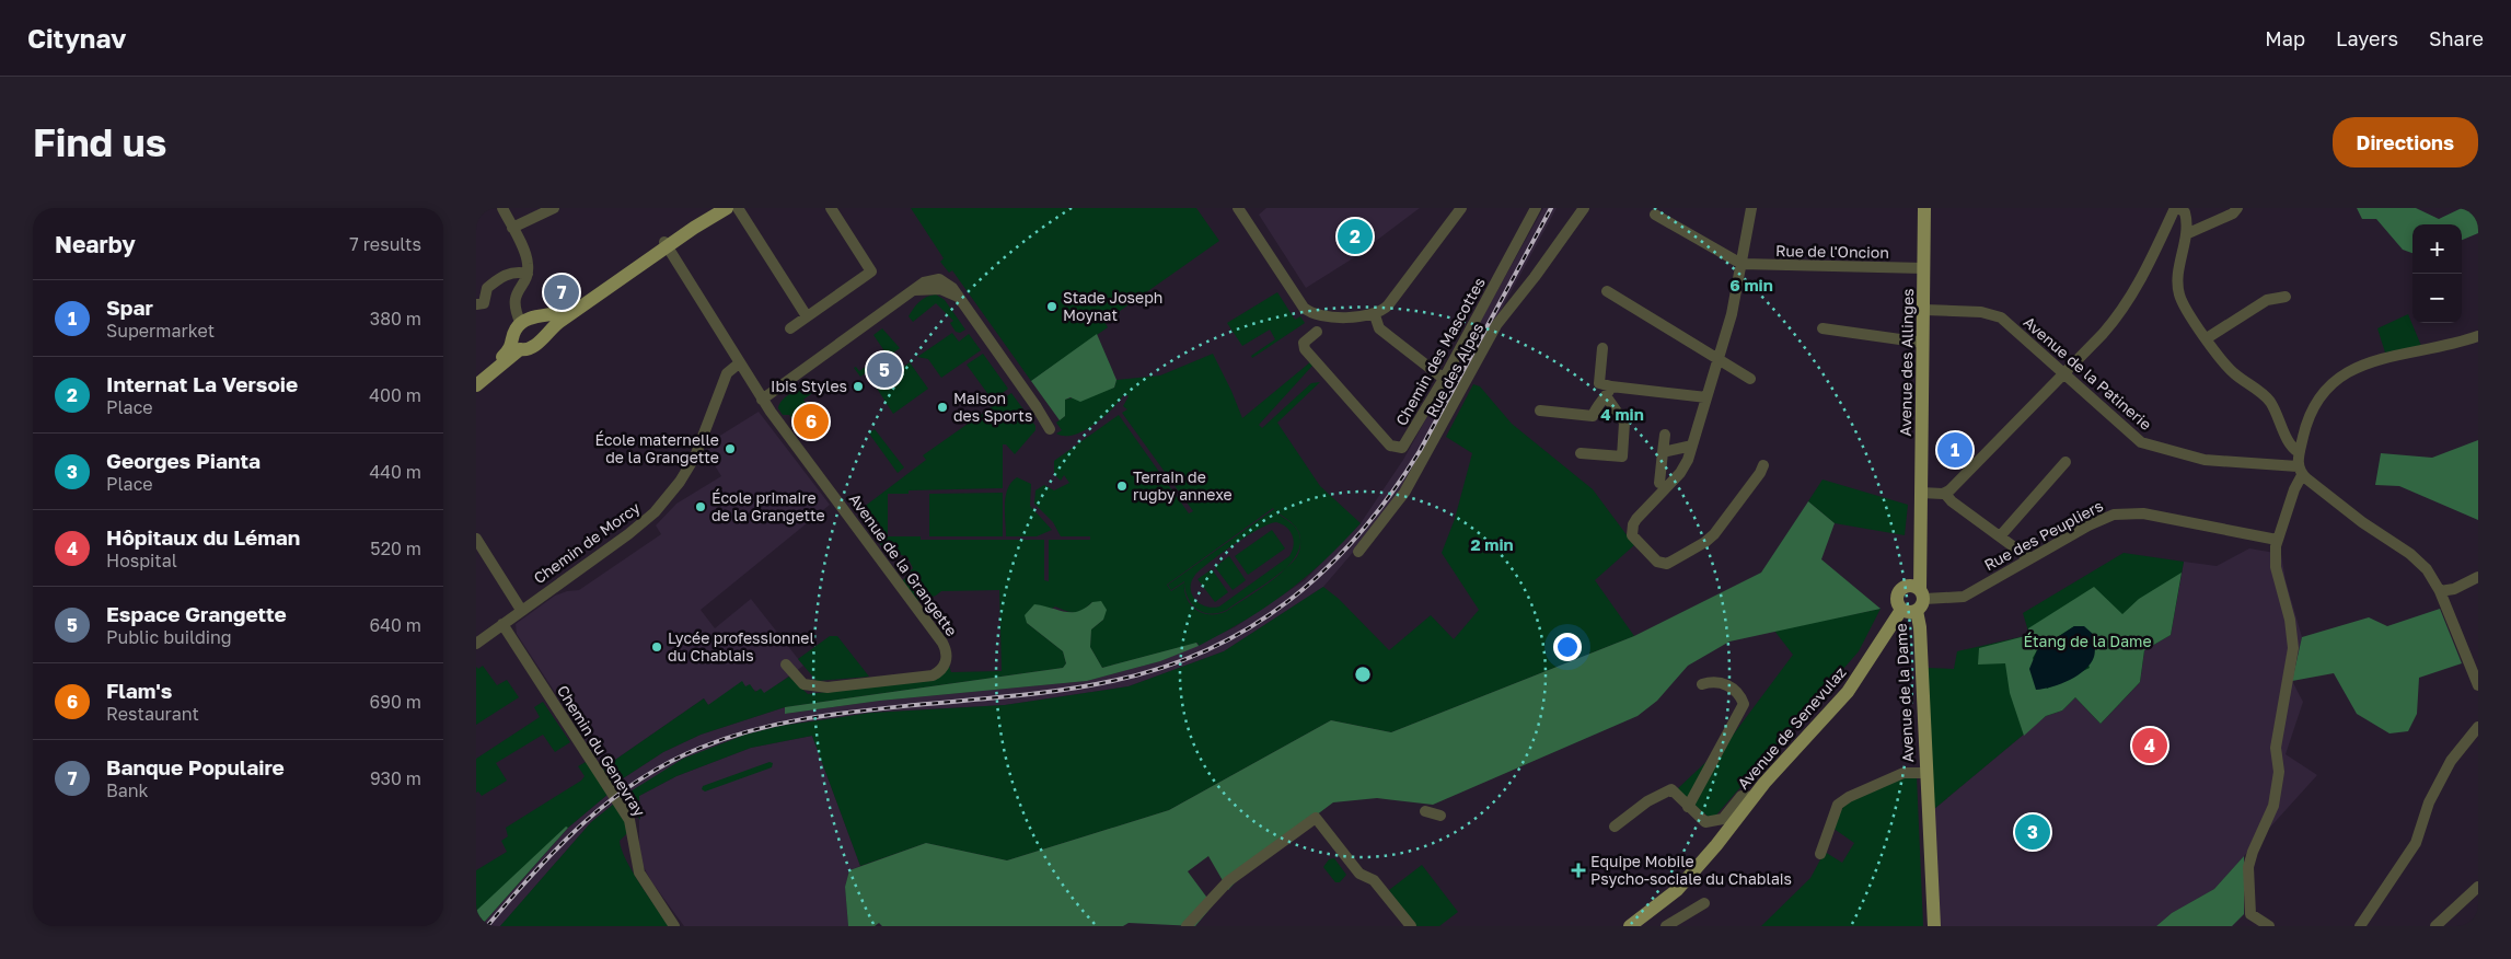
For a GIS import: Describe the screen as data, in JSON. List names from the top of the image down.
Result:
{
  "streets": {
    "main road": ["Avenue des Allinges", "Avenue de la Dame", "Avenue de Senevulaz"],
    "street": [
      "Rue de l'Oncion",
      "Chemin des Mascottes",
      "Rue des Alpes",
      "Avenue de la Patinerie",
      "Rue des Peupliers",
      "Chemin de Morcy",
      "Avenue de la Grangette",
      "Chemin du Genevray"
    ]
  },
  "crossings": [
    ["Rue de l'Oncion", "Avenue des Allinges"],
    ["Avenue des Allinges", "Avenue de la Patinerie"],
    ["Avenue des Allinges", "Rue des Peupliers"],
    ["Avenue des Allinges", "Avenue de la Dame"],
    ["Rue des Peupliers", "Avenue de la Dame"],
    ["Chemin de Morcy", "Avenue de la Grangette"],
    ["Chemin de Morcy", "Chemin du Genevray"]
  ],
  "parks": ["Étang de la Dame"],
  "places": {
    "other": [
      "Stade Joseph Moynat",
      "Ibis Styles",
      "Maison des Sports",
      "École maternelle de la Grangette",
      "Terrain de rugby annexe",
      "École primaire de la Grangette",
      "Lycée professionnel du Chablais"
    ],
    "health": ["Equipe Mobile Psycho-sociale du Chablais"]
  },
  "page": {
    "header": "Citynav",
    "nav": ["Map", "Layers", "Share"],
    "buttons": "Directions",
    "title": "Find us",
    "heading": ["Nearby", "7 results"],
    "pins": [
      "2",
      "7",
      "5",
      "6",
      "1",
      "4",
      "3"
    ],
    "map_buttons": ["+", "−"],
    "list": [
      {
        "mark": "1",
        "name": "Spar",
        "note": "Supermarket",
        "value": "380 m"
      },
      {
        "mark": "2",
        "name": "Internat La Versoie",
        "note": "Place",
        "value": "400 m"
      },
      {
        "mark": "3",
        "name": "Georges Pianta",
        "note": "Place",
        "value": "440 m"
      },
      {
        "mark": "4",
        "name": "Hôpitaux du Léman",
        "note": "Hospital",
        "value": "520 m"
      },
      {
        "mark": "5",
        "name": "Espace Grangette",
        "note": "Public building",
        "value": "640 m"
      },
      {
        "mark": "6",
        "name": "Flam's",
        "note": "Restaurant",
        "value": "690 m"
      },
      {
        "mark": "7",
        "name": "Banque Populaire",
        "note": "Bank",
        "value": "930 m"
      }
    ]
  },
  "rings": ["6 min", "4 min", "2 min"]
}
